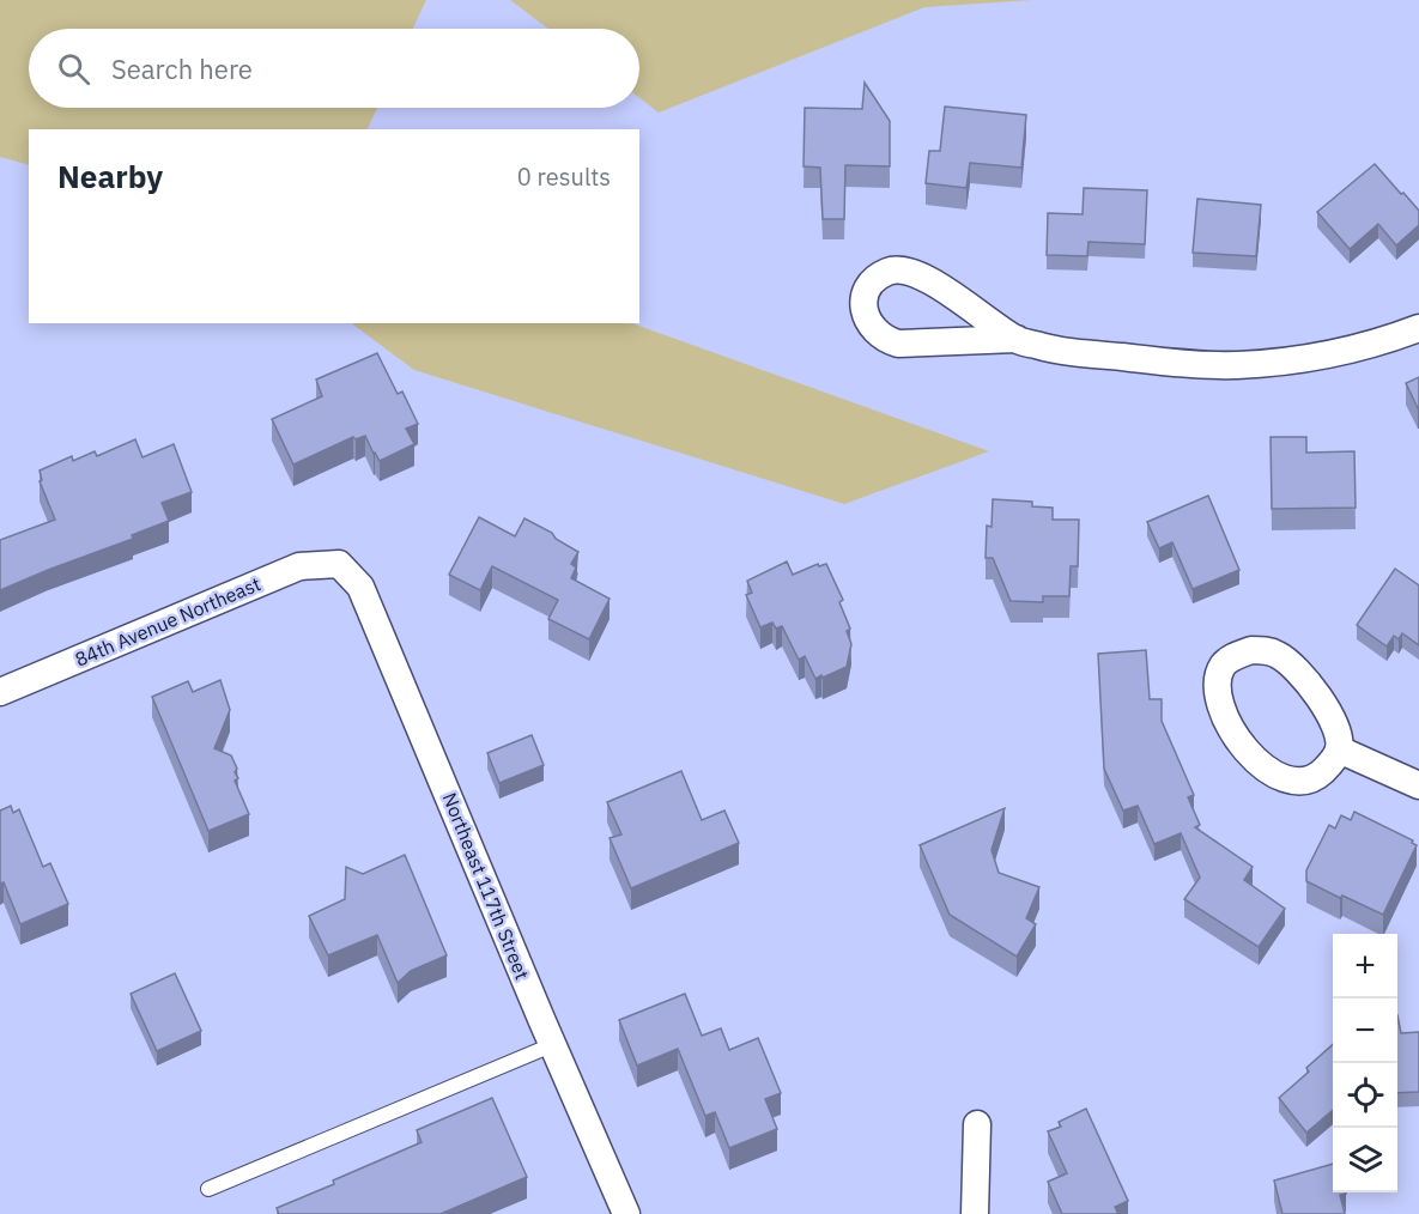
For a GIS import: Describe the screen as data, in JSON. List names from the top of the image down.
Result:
{
  "streets": {
    "street": ["84th Avenue Northeast", "Northeast 117th Street"]
  },
  "crossings": [
    ["84th Avenue Northeast", "Northeast 117th Street"]
  ],
  "page": {
    "search": "Search here",
    "heading": ["Nearby", "0 results"],
    "map_buttons": ["+", "−"]
  }
}
